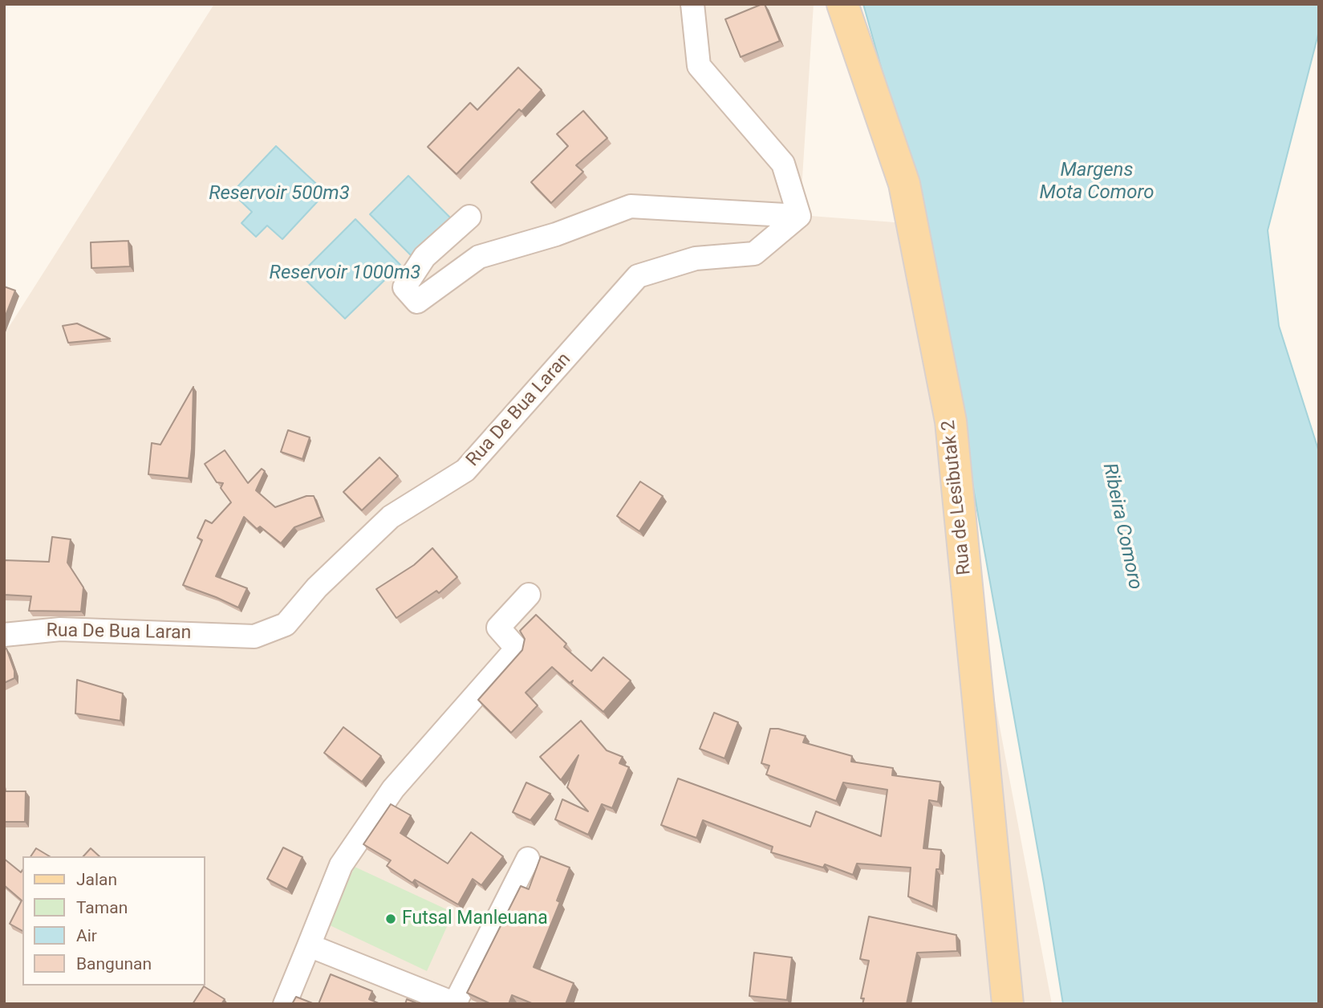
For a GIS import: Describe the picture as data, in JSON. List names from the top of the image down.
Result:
{
  "streets": {
    "main road": ["Rua de Lesibutak 2"],
    "street": ["Rua De Bua Laran"]
  },
  "water": [
    "Margens Mota Comoro",
    "Reservoir 500m3",
    "Reservoir 1000m3",
    "Ribeira Comoro"
  ],
  "places": ["Futsal Manleuana"],
  "legend": [
    "Jalan",
    "Taman",
    "Air",
    "Bangunan"
  ]
}
